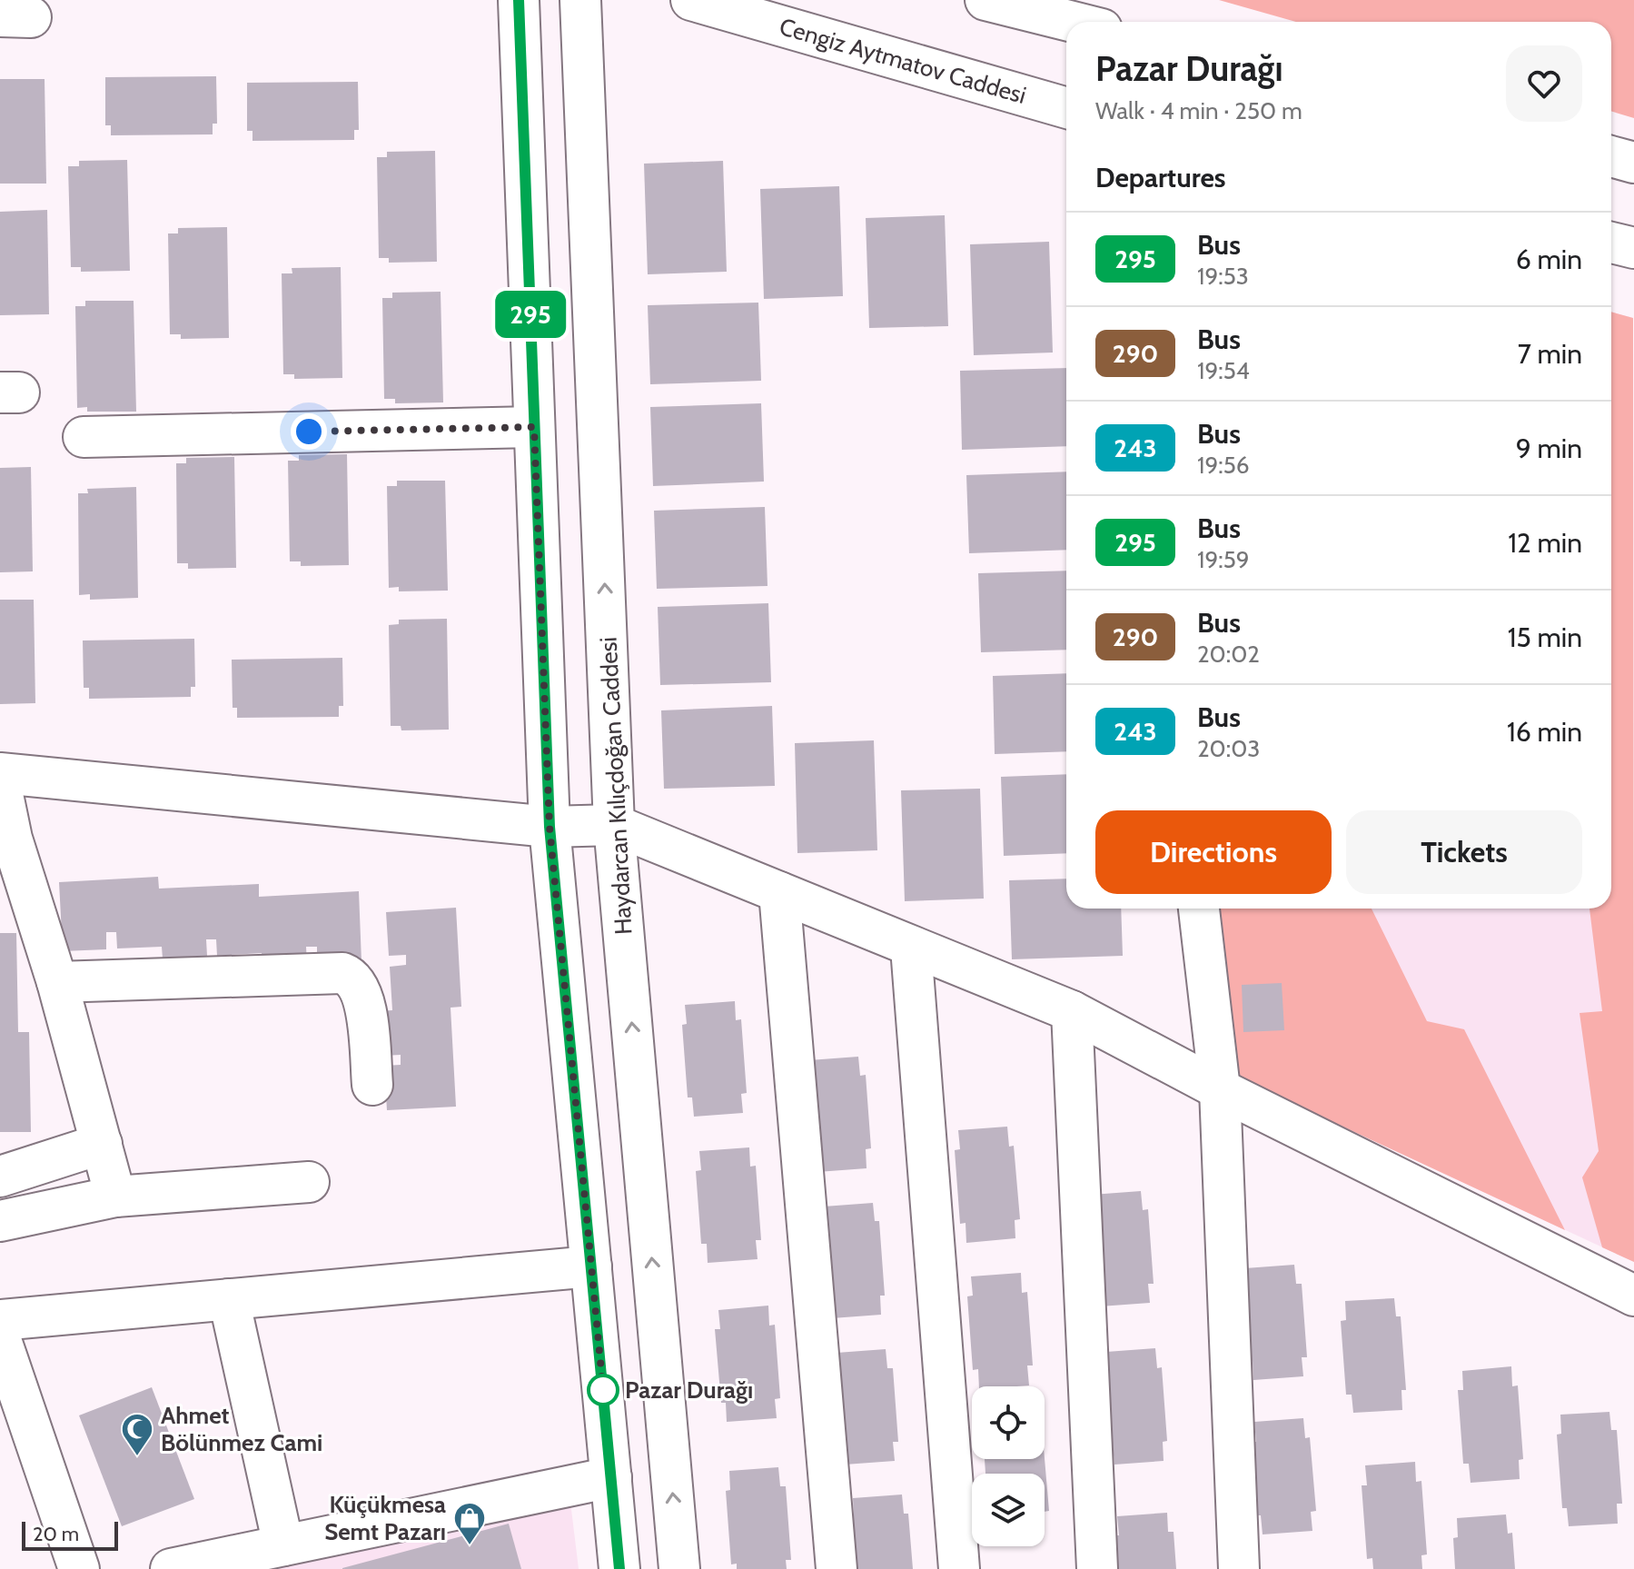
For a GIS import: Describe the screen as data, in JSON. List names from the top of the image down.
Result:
{
  "streets": {
    "street": ["Cengiz Aytmatov Caddesi", "Haydarcan Kılıçdoğan Caddesi"]
  },
  "places": {
    "other": ["Pazar Durağı"],
    "mosque": ["Ahmet Bölünmez Cami"],
    "shop": ["Küçükmesa Semt Pazarı"]
  },
  "lines": ["bus line 295"],
  "scale_bar": "20 m",
  "page": {
    "on_map": "295",
    "heading": [
      ["Pazar Durağı", "Walk · 4 min · 250 m"],
      "Departures"
    ],
    "list": [
      {
        "mark": "295",
        "name": "Bus",
        "note": "19:53",
        "value": "6 min"
      },
      {
        "mark": "290",
        "name": "Bus",
        "note": "19:54",
        "value": "7 min"
      },
      {
        "mark": "243",
        "name": "Bus",
        "note": "19:56",
        "value": "9 min"
      },
      {
        "mark": "295",
        "name": "Bus",
        "note": "19:59",
        "value": "12 min"
      },
      {
        "mark": "290",
        "name": "Bus",
        "note": "20:02",
        "value": "15 min"
      },
      {
        "mark": "243",
        "name": "Bus",
        "note": "20:03",
        "value": "16 min"
      }
    ],
    "buttons": ["Directions", "Tickets"],
    "scale": "20 m"
  }
}
